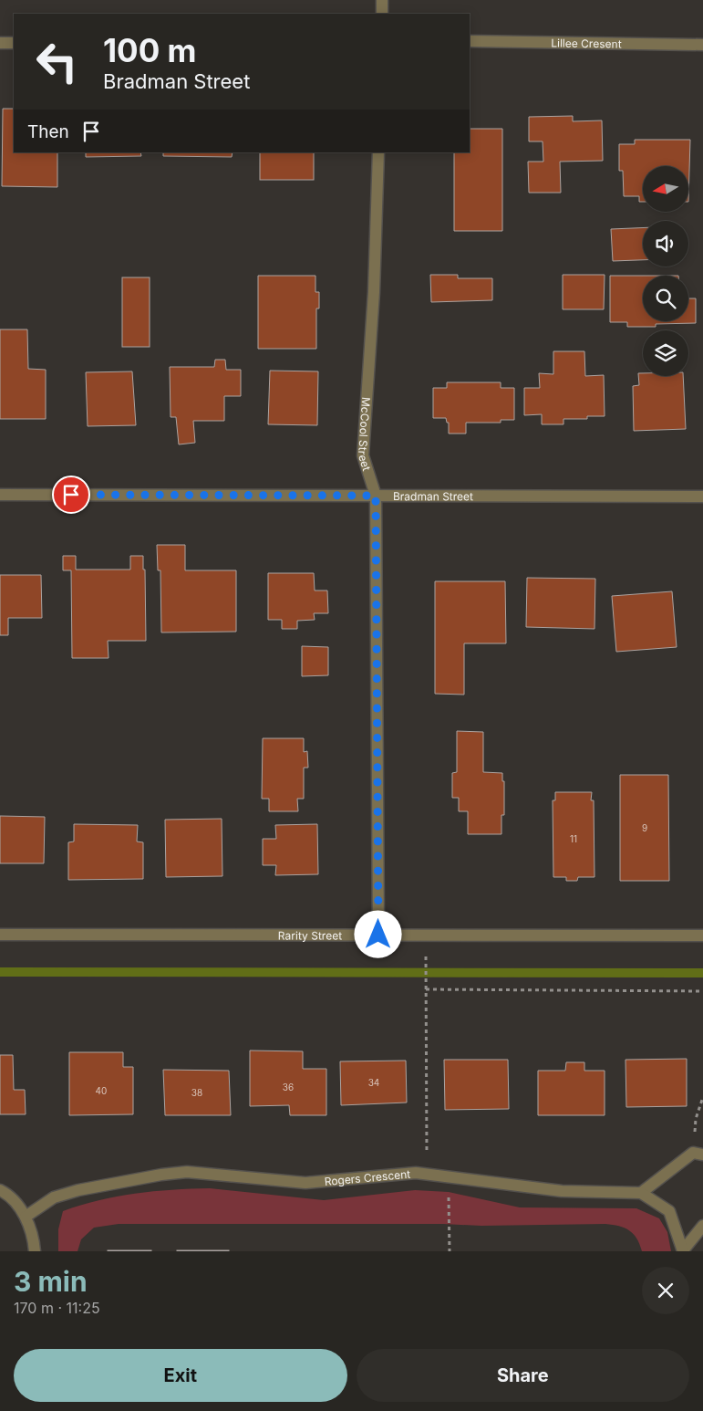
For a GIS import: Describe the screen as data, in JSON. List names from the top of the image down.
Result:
{
  "streets": {
    "street": [
      "Lillee Cresent",
      "McCool Street",
      "Bradman Street",
      "Rarity Street",
      "Rogers Crescent"
    ]
  },
  "crossings": [
    ["McCool Street", "Bradman Street"],
    ["McCool Street", "Rarity Street"]
  ],
  "house_numbers": [
    "9",
    "11",
    "34",
    "36",
    "40",
    "38"
  ],
  "north": "left",
  "page": {
    "turn": ["100 m", "Bradman Street"],
    "then": "Then",
    "heading": ["3 min", "170 m · 11:25"],
    "buttons": ["Exit", "Share"]
  }
}
